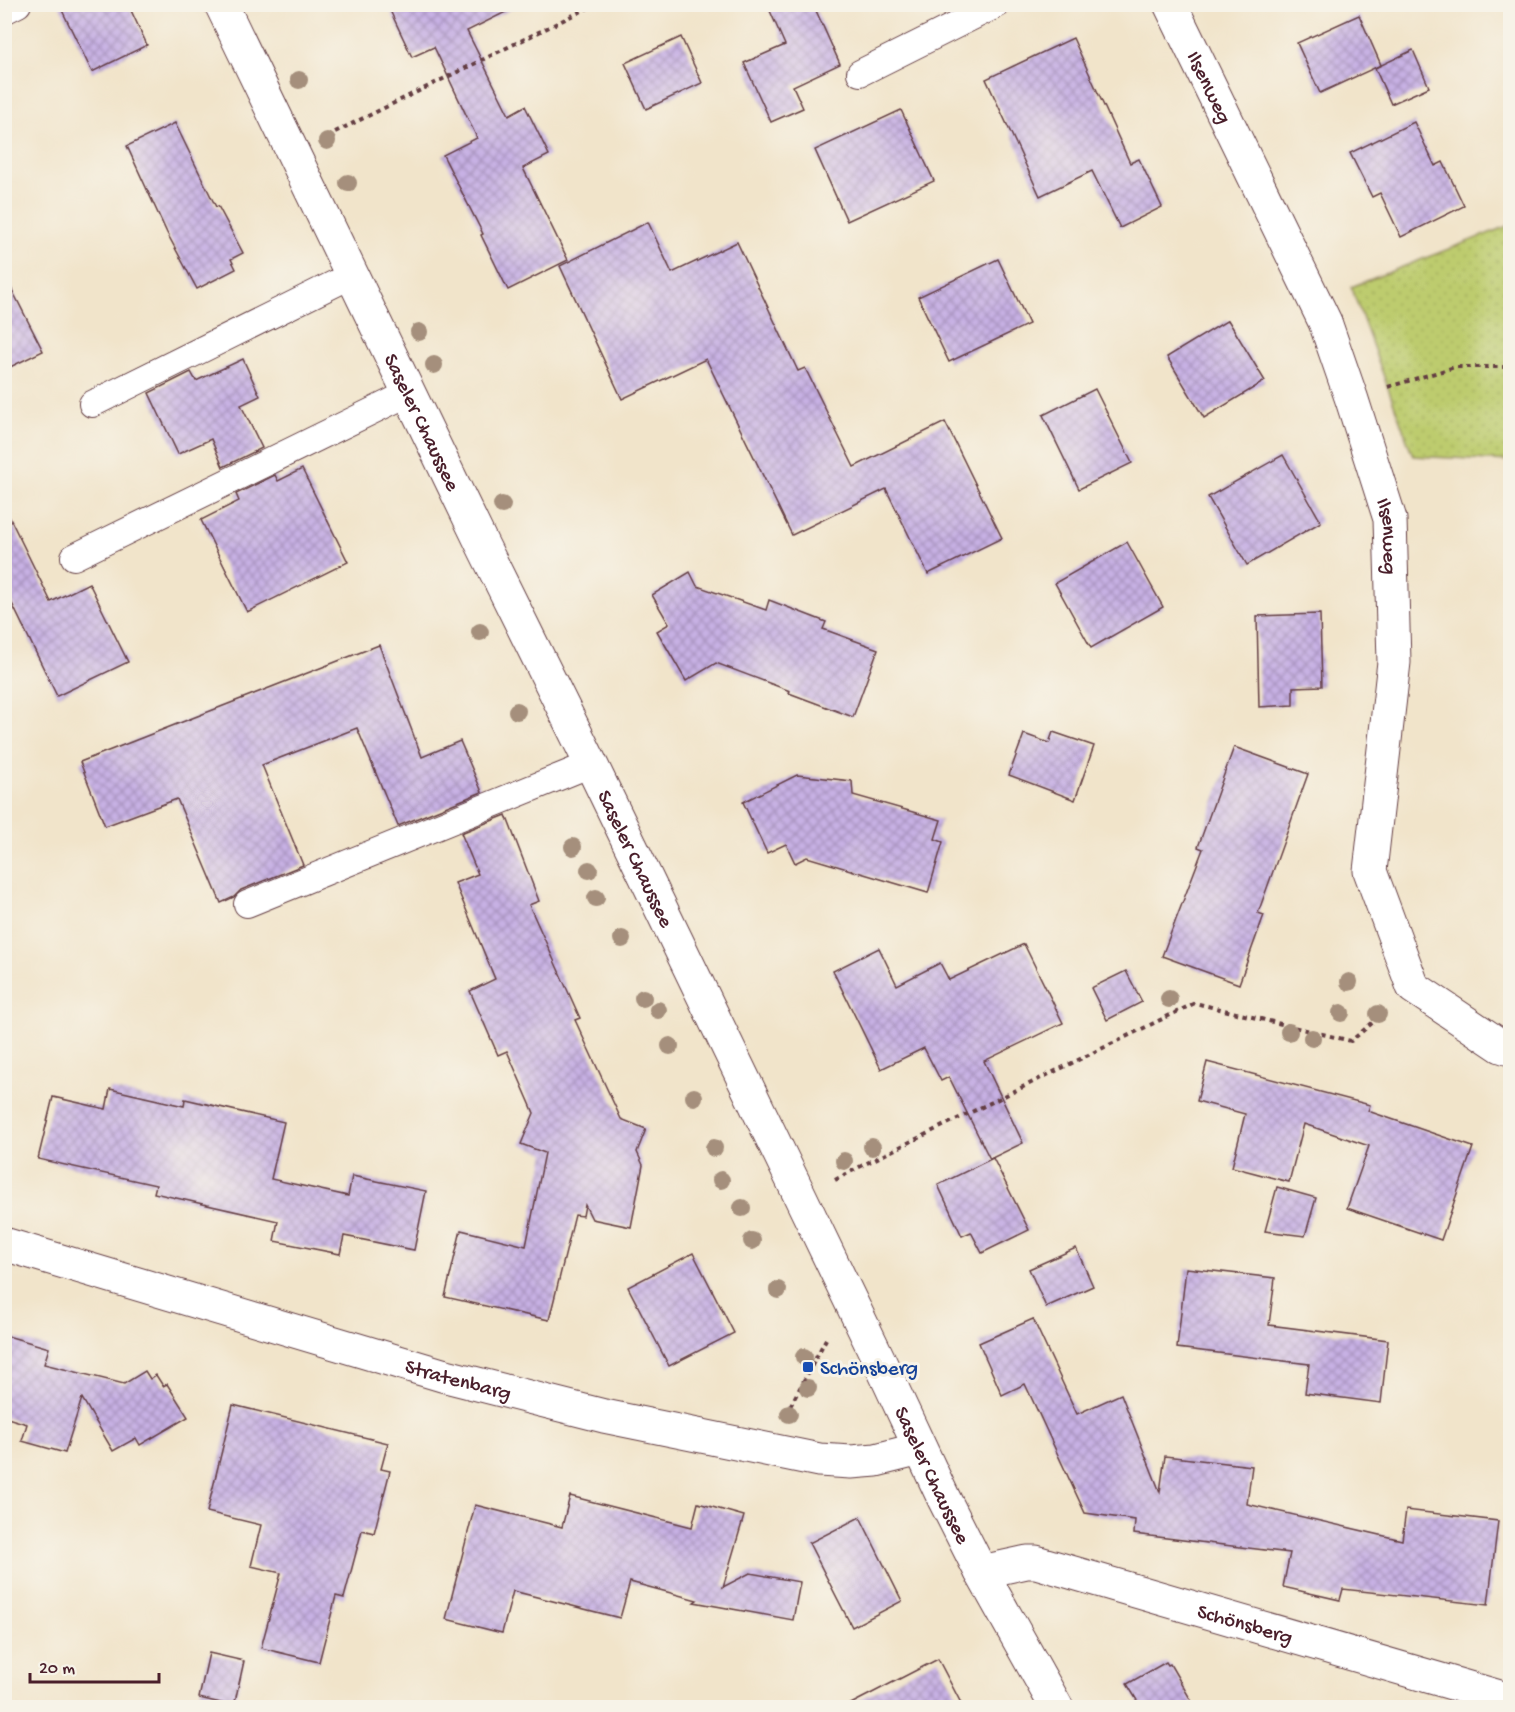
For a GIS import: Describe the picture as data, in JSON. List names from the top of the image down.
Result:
{
  "streets": {
    "street": [
      "Ilsenweg",
      "Saseler Chaussee",
      "Stratenbarg",
      "Schönsberg"
    ]
  },
  "crossings": [
    ["Saseler Chaussee", "Stratenbarg"],
    ["Saseler Chaussee", "Schönsberg"]
  ],
  "places": {
    "transit": ["Schönsberg"]
  },
  "scale_bar": "20 m"
}
